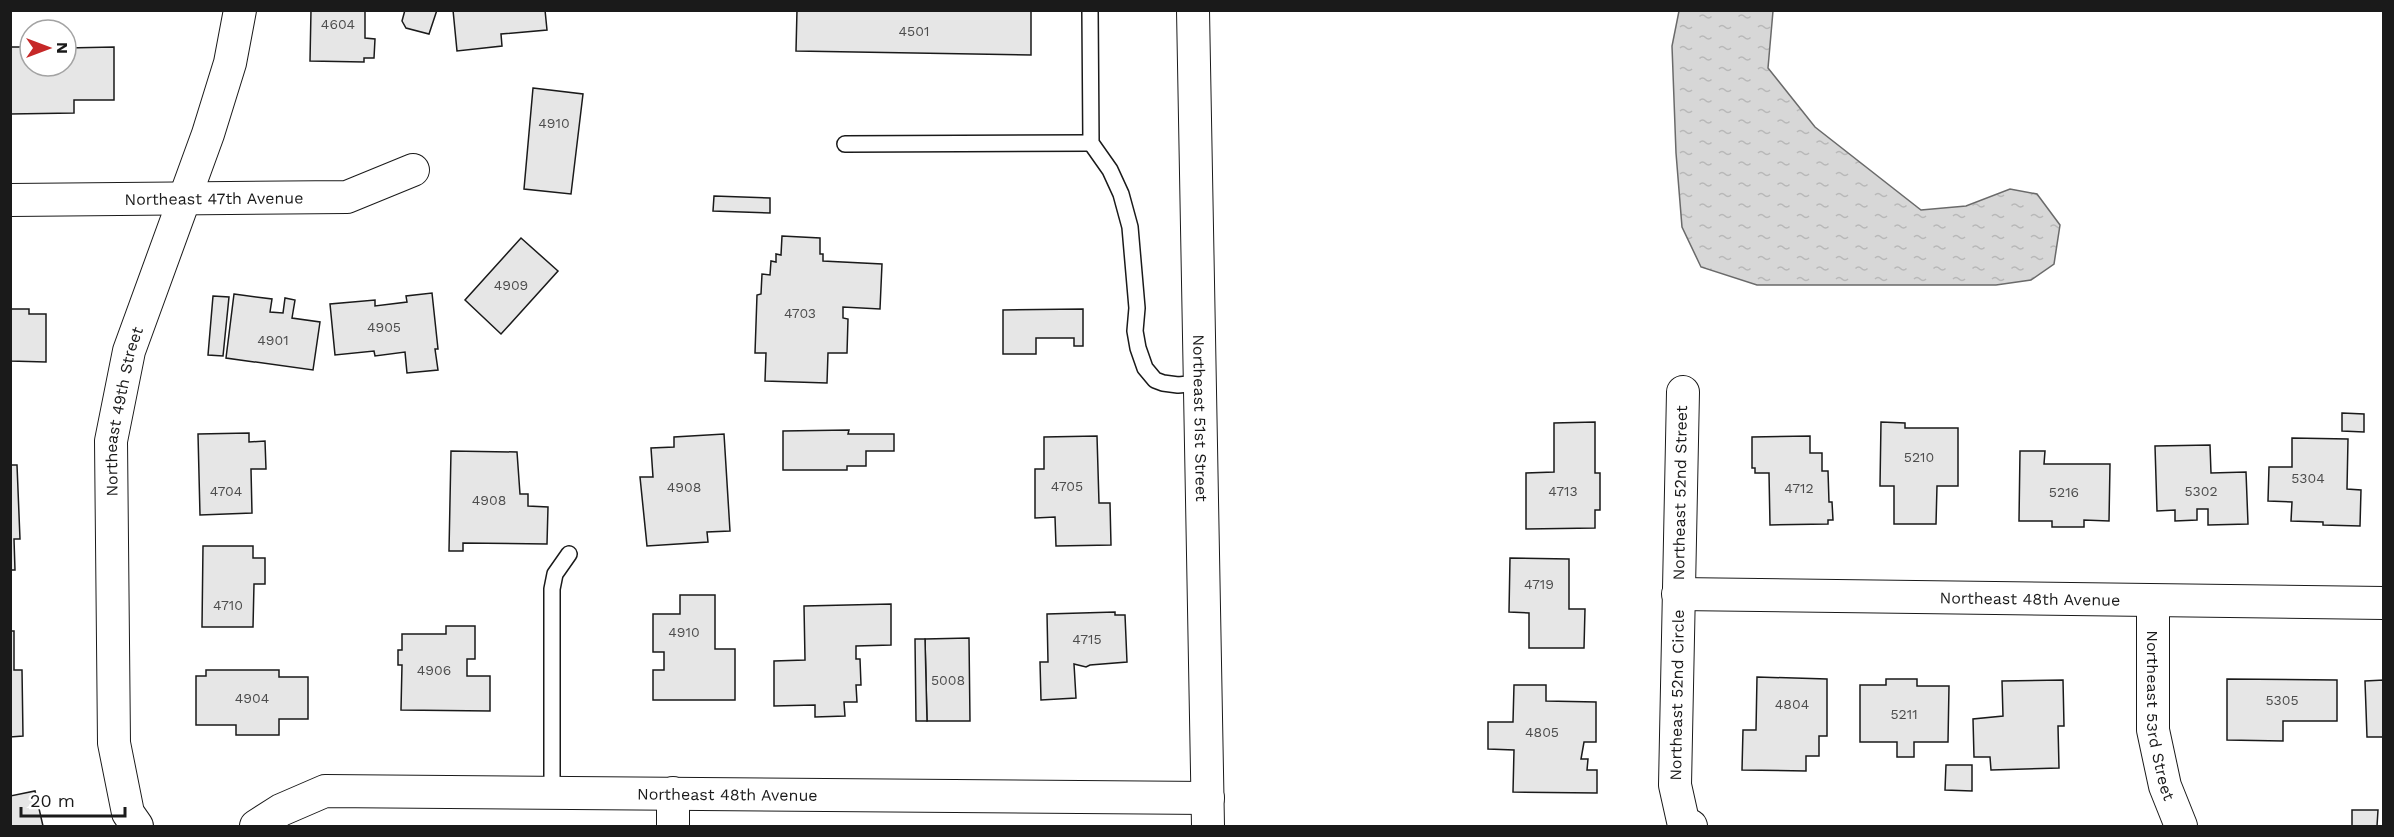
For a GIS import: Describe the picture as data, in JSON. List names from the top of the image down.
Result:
{
  "streets": {
    "street": [
      "Northeast 47th Avenue",
      "Northeast 49th Street",
      "Northeast 51st Street",
      "Northeast 52nd Street",
      "Northeast 48th Avenue",
      "Northeast 52nd Circle",
      "Northeast 53rd Street"
    ]
  },
  "crossings": [
    ["Northeast 47th Avenue", "Northeast 49th Street"],
    ["Northeast 51st Street", "Northeast 48th Avenue"],
    ["Northeast 52nd Street", "Northeast 48th Avenue"],
    ["Northeast 52nd Street", "Northeast 52nd Circle"],
    ["Northeast 48th Avenue", "Northeast 52nd Circle"],
    ["Northeast 48th Avenue", "Northeast 53rd Street"]
  ],
  "house_numbers": [
    "4604",
    "4501",
    "4910",
    "4909",
    "4703",
    "4905",
    "4901",
    "5210",
    "5304",
    "4705",
    "4908",
    "4712",
    "4704",
    "4713",
    "5302",
    "5216",
    "4908",
    "4719",
    "4710",
    "4910",
    "4715",
    "4906",
    "5008",
    "4904",
    "5305",
    "4804",
    "5211",
    "4805"
  ],
  "scale_bar": "20 m",
  "north": "right"
}
